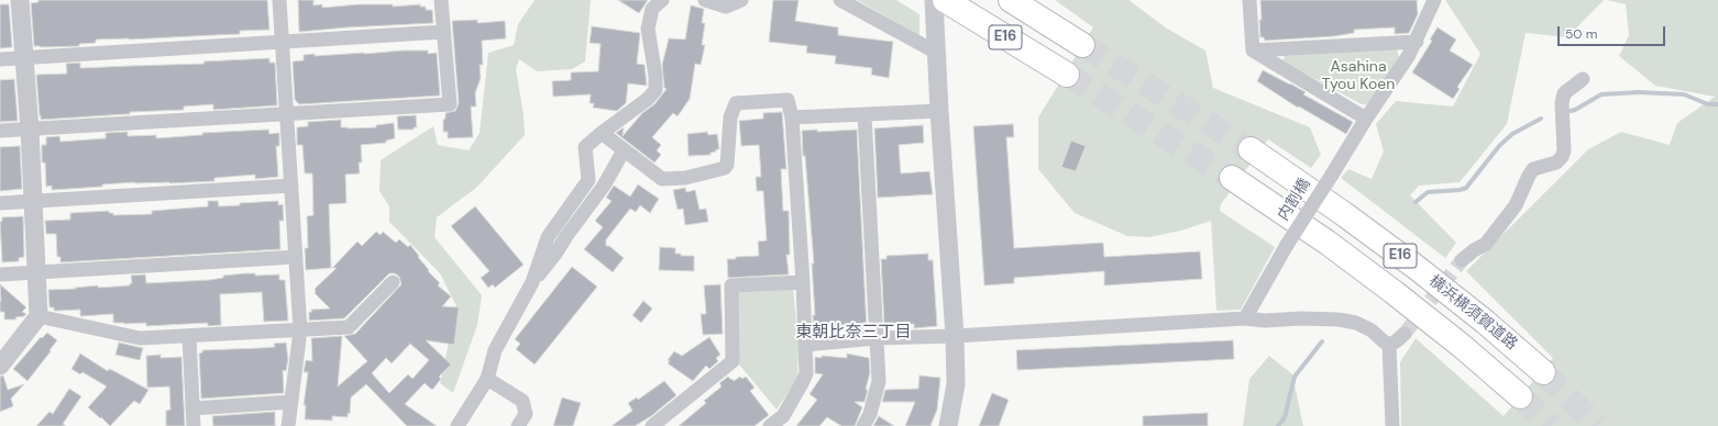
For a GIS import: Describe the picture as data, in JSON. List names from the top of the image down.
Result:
{
  "streets": {
    "highway": ["E16", "横浜横須賀道路"],
    "street": ["内割橋"]
  },
  "crossings": [
    ["E16", "内割橋"]
  ],
  "districts": ["東朝比奈三丁目"],
  "parks": ["Asahina Tyou Koen"],
  "scale_bar": "50 m"
}
